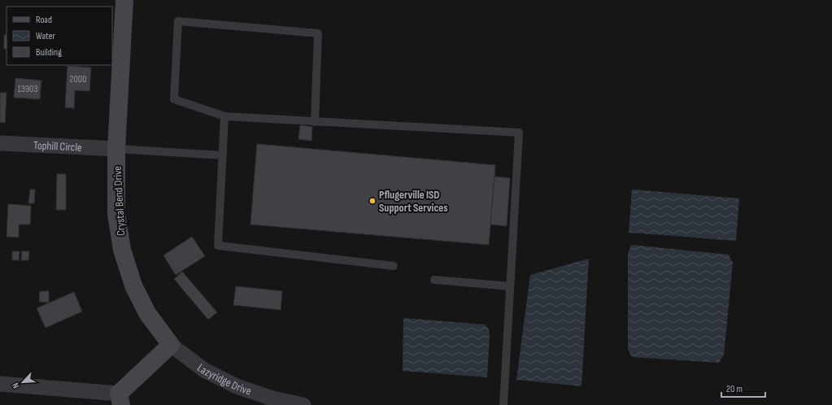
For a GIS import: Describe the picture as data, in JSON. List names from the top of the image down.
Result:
{
  "streets": {
    "street": ["Tophill Circle", "Crystal Bend Drive", "Lazyridge Drive"]
  },
  "crossings": [
    ["Tophill Circle", "Crystal Bend Drive"],
    ["Crystal Bend Drive", "Lazyridge Drive"]
  ],
  "places": ["Pflugerville ISD Support Services"],
  "house_numbers": ["2000", "13903"],
  "legend": ["Road", "Water", "Building"],
  "scale_bar": "20 m",
  "north": "bottom left"
}
